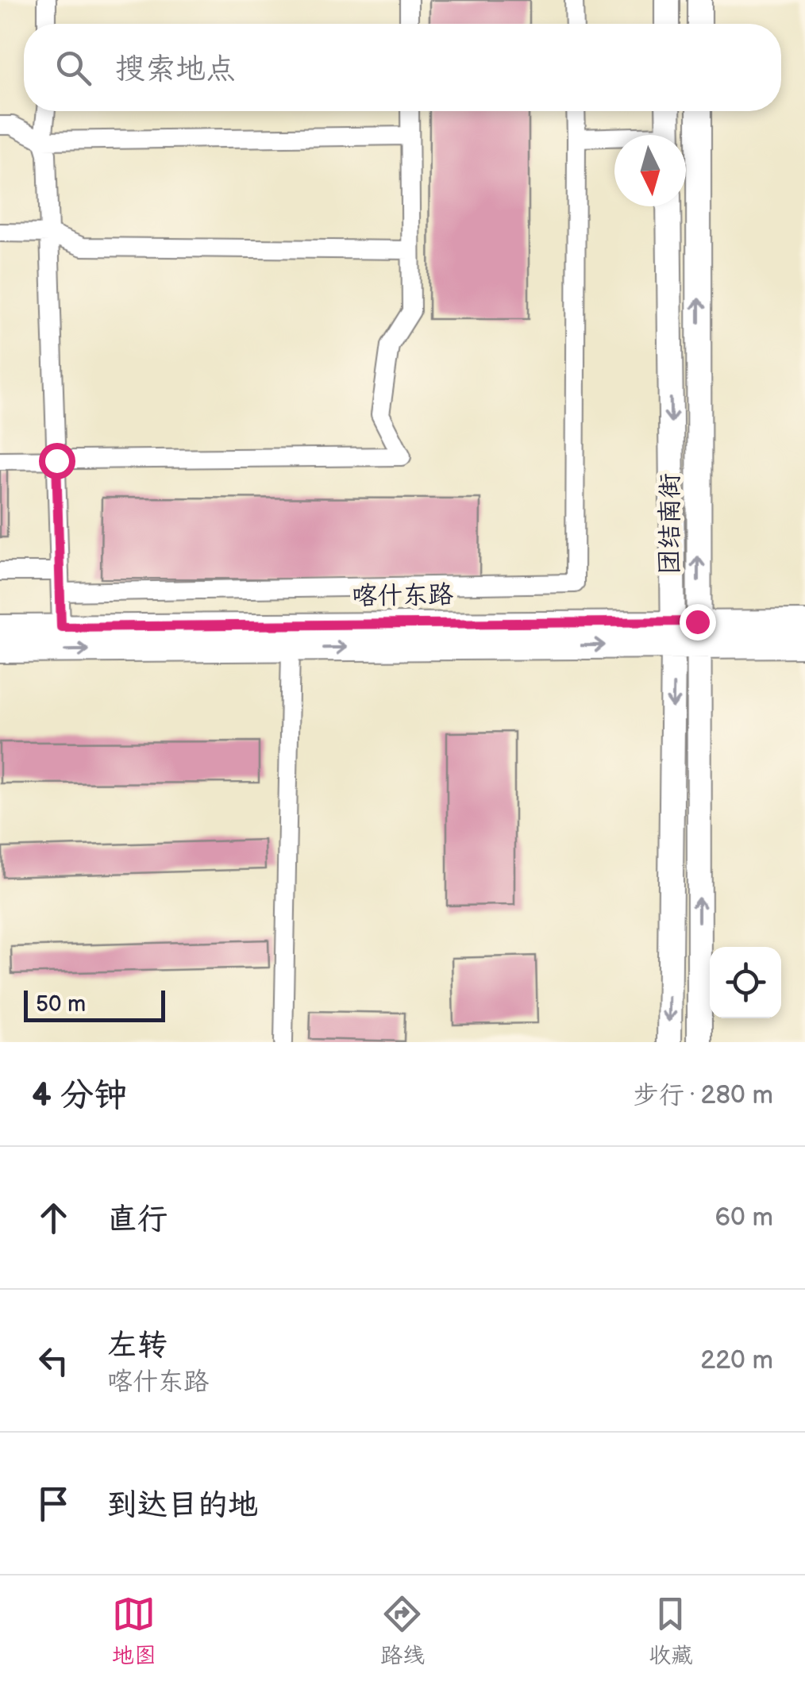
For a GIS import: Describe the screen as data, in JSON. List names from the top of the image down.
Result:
{
  "streets": {
    "main road": ["团结南街", "喀什东路"]
  },
  "crossings": [
    ["团结南街", "喀什东路"]
  ],
  "scale_bar": "50 m",
  "north": "bottom",
  "page": {
    "search": "搜索地点",
    "scale": "50 m",
    "heading": ["4 分钟", "步行 · 280 m"],
    "list": [
      ["直行", "60 m"],
      ["左转", "喀什东路", "220 m"],
      "到达目的地"
    ],
    "nav": ["地图", "路线", "收藏"]
  }
}
